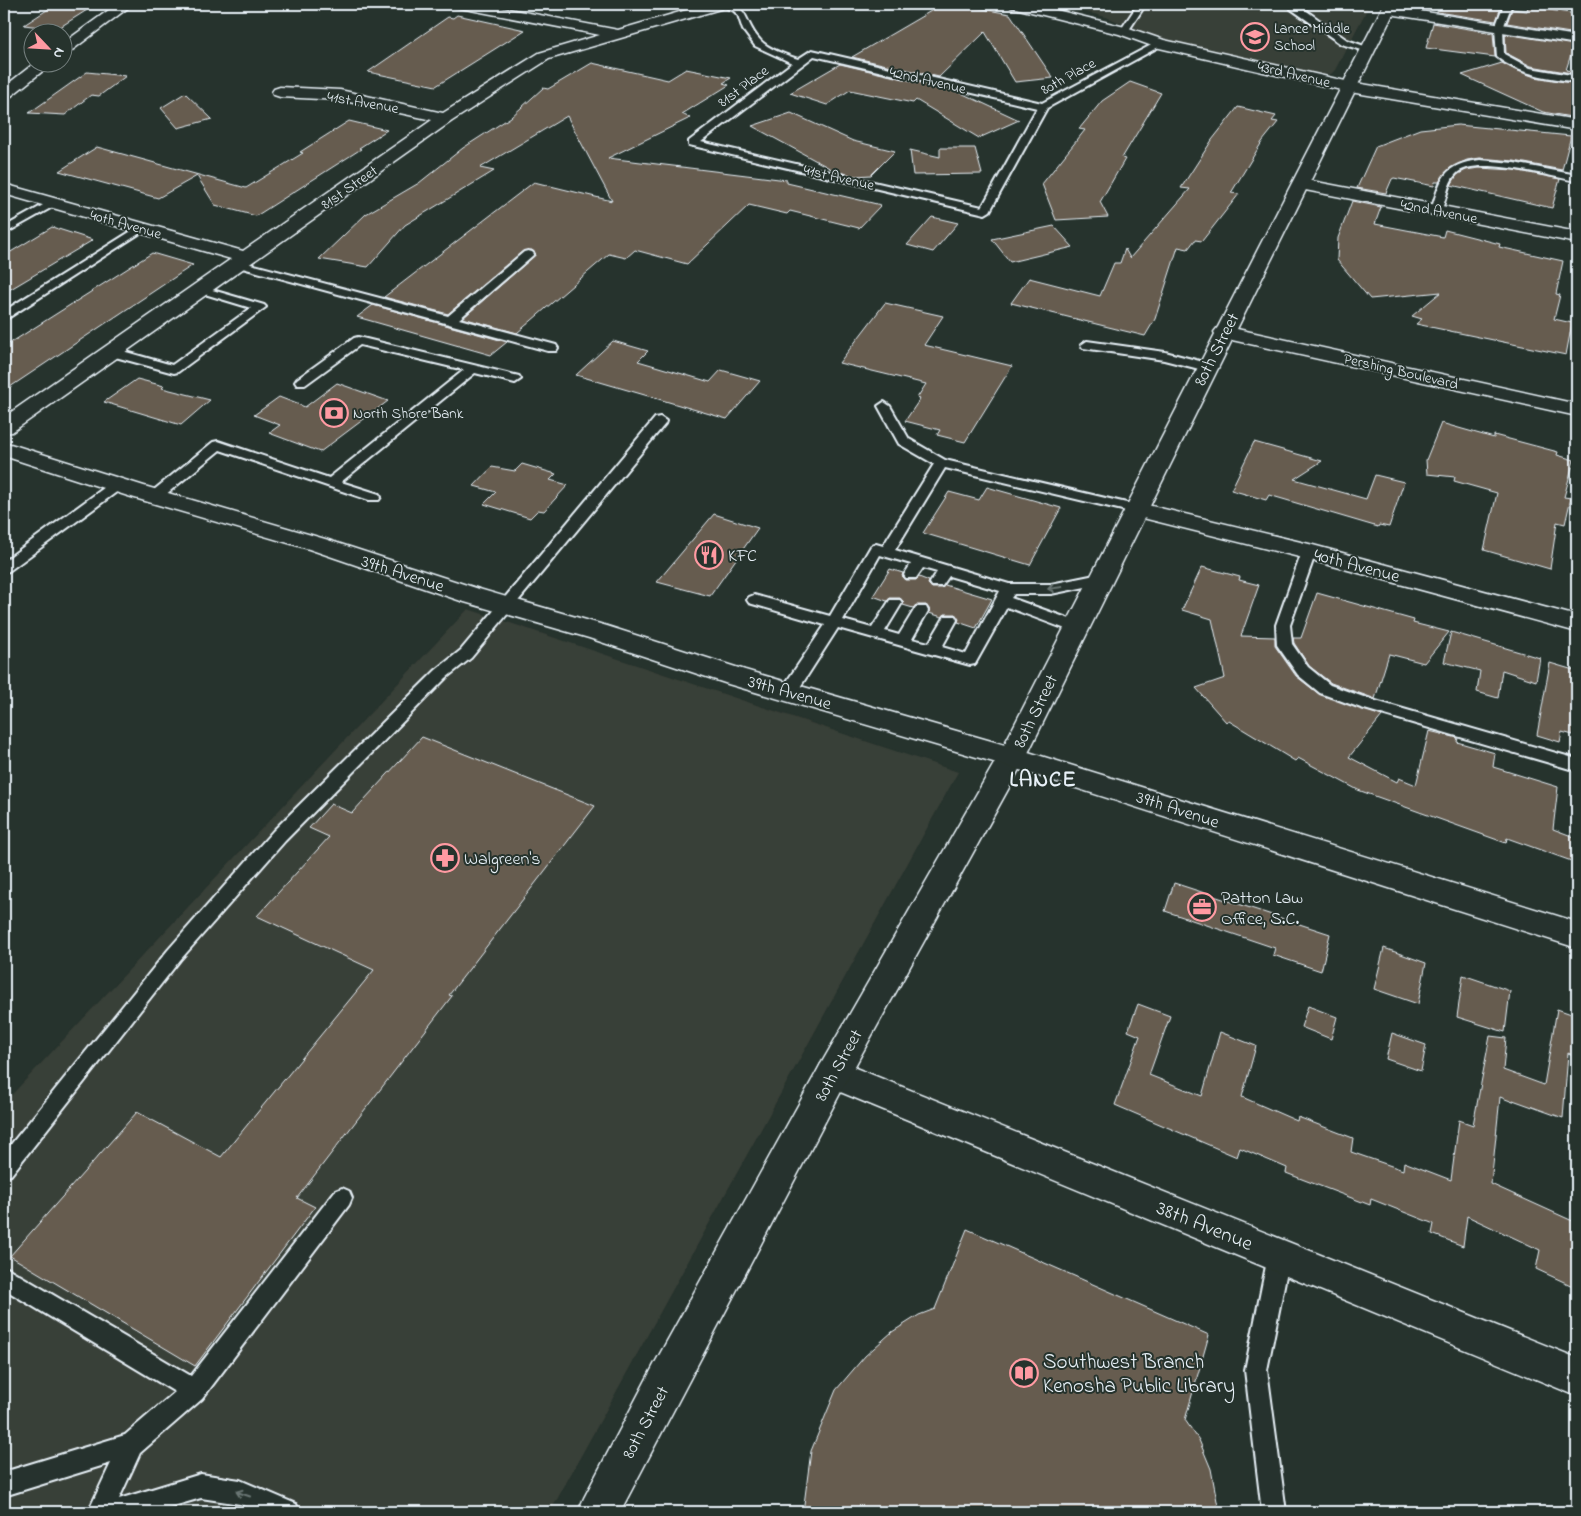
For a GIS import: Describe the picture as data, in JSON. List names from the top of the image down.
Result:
{
  "streets": {
    "street": [
      "43rd Avenue",
      "42nd Avenue",
      "41st Avenue",
      "81st Street",
      "40th Avenue",
      "80th Street",
      "Pershing Boulevard",
      "39th Avenue",
      "38th Avenue"
    ],
    "lane": ["80th Place", "81st Place"]
  },
  "crossings": [
    ["43rd Avenue", "80th Place"],
    ["43rd Avenue", "80th Street"],
    ["80th Place", "42nd Avenue"],
    ["80th Place", "41st Avenue"],
    ["42nd Avenue", "81st Place"],
    ["42nd Avenue", "80th Street"],
    ["81st Place", "41st Avenue"],
    ["41st Avenue", "81st Street"],
    ["81st Street", "40th Avenue"],
    ["40th Avenue", "80th Street"],
    ["80th Street", "Pershing Boulevard"],
    ["80th Street", "39th Avenue"],
    ["80th Street", "38th Avenue"]
  ],
  "districts": ["LANCE"],
  "places": {
    "school or university": ["Lance Middle School"],
    "bank": ["North Shore Bank"],
    "restaurant": ["KFC"],
    "pharmacy": ["Walgreen's"],
    "office": ["Patton Law Office, S.C."],
    "library": ["Southwest Branch Kenosha Public Library"]
  },
  "north": "bottom right"
}
